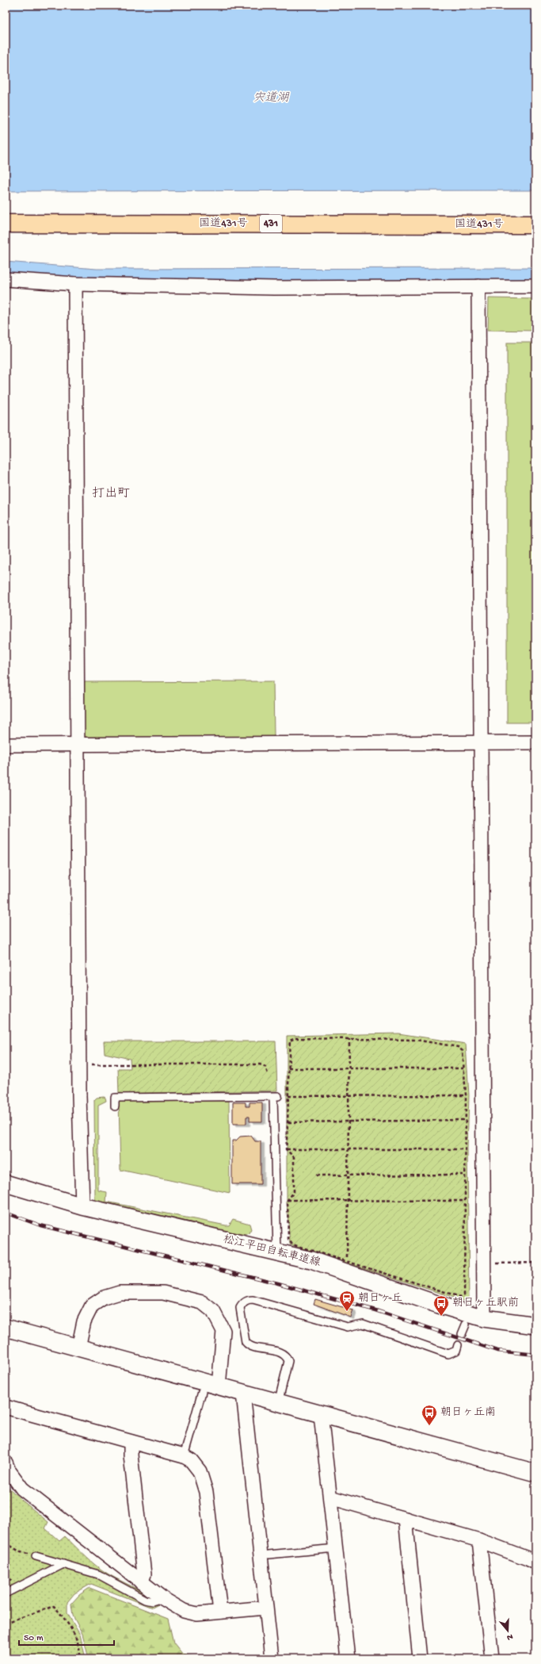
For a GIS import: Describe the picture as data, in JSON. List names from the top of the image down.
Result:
{
  "streets": {
    "highway": ["国道431号", "431"],
    "street": ["松江平田自転車道線"]
  },
  "districts": ["打出町"],
  "water": ["宍道湖"],
  "places": {
    "station": ["朝日ヶ丘"],
    "bus stop": ["朝日ヶ丘駅前", "朝日ヶ丘南"]
  },
  "scale_bar": "50 m",
  "north": "bottom"
}
